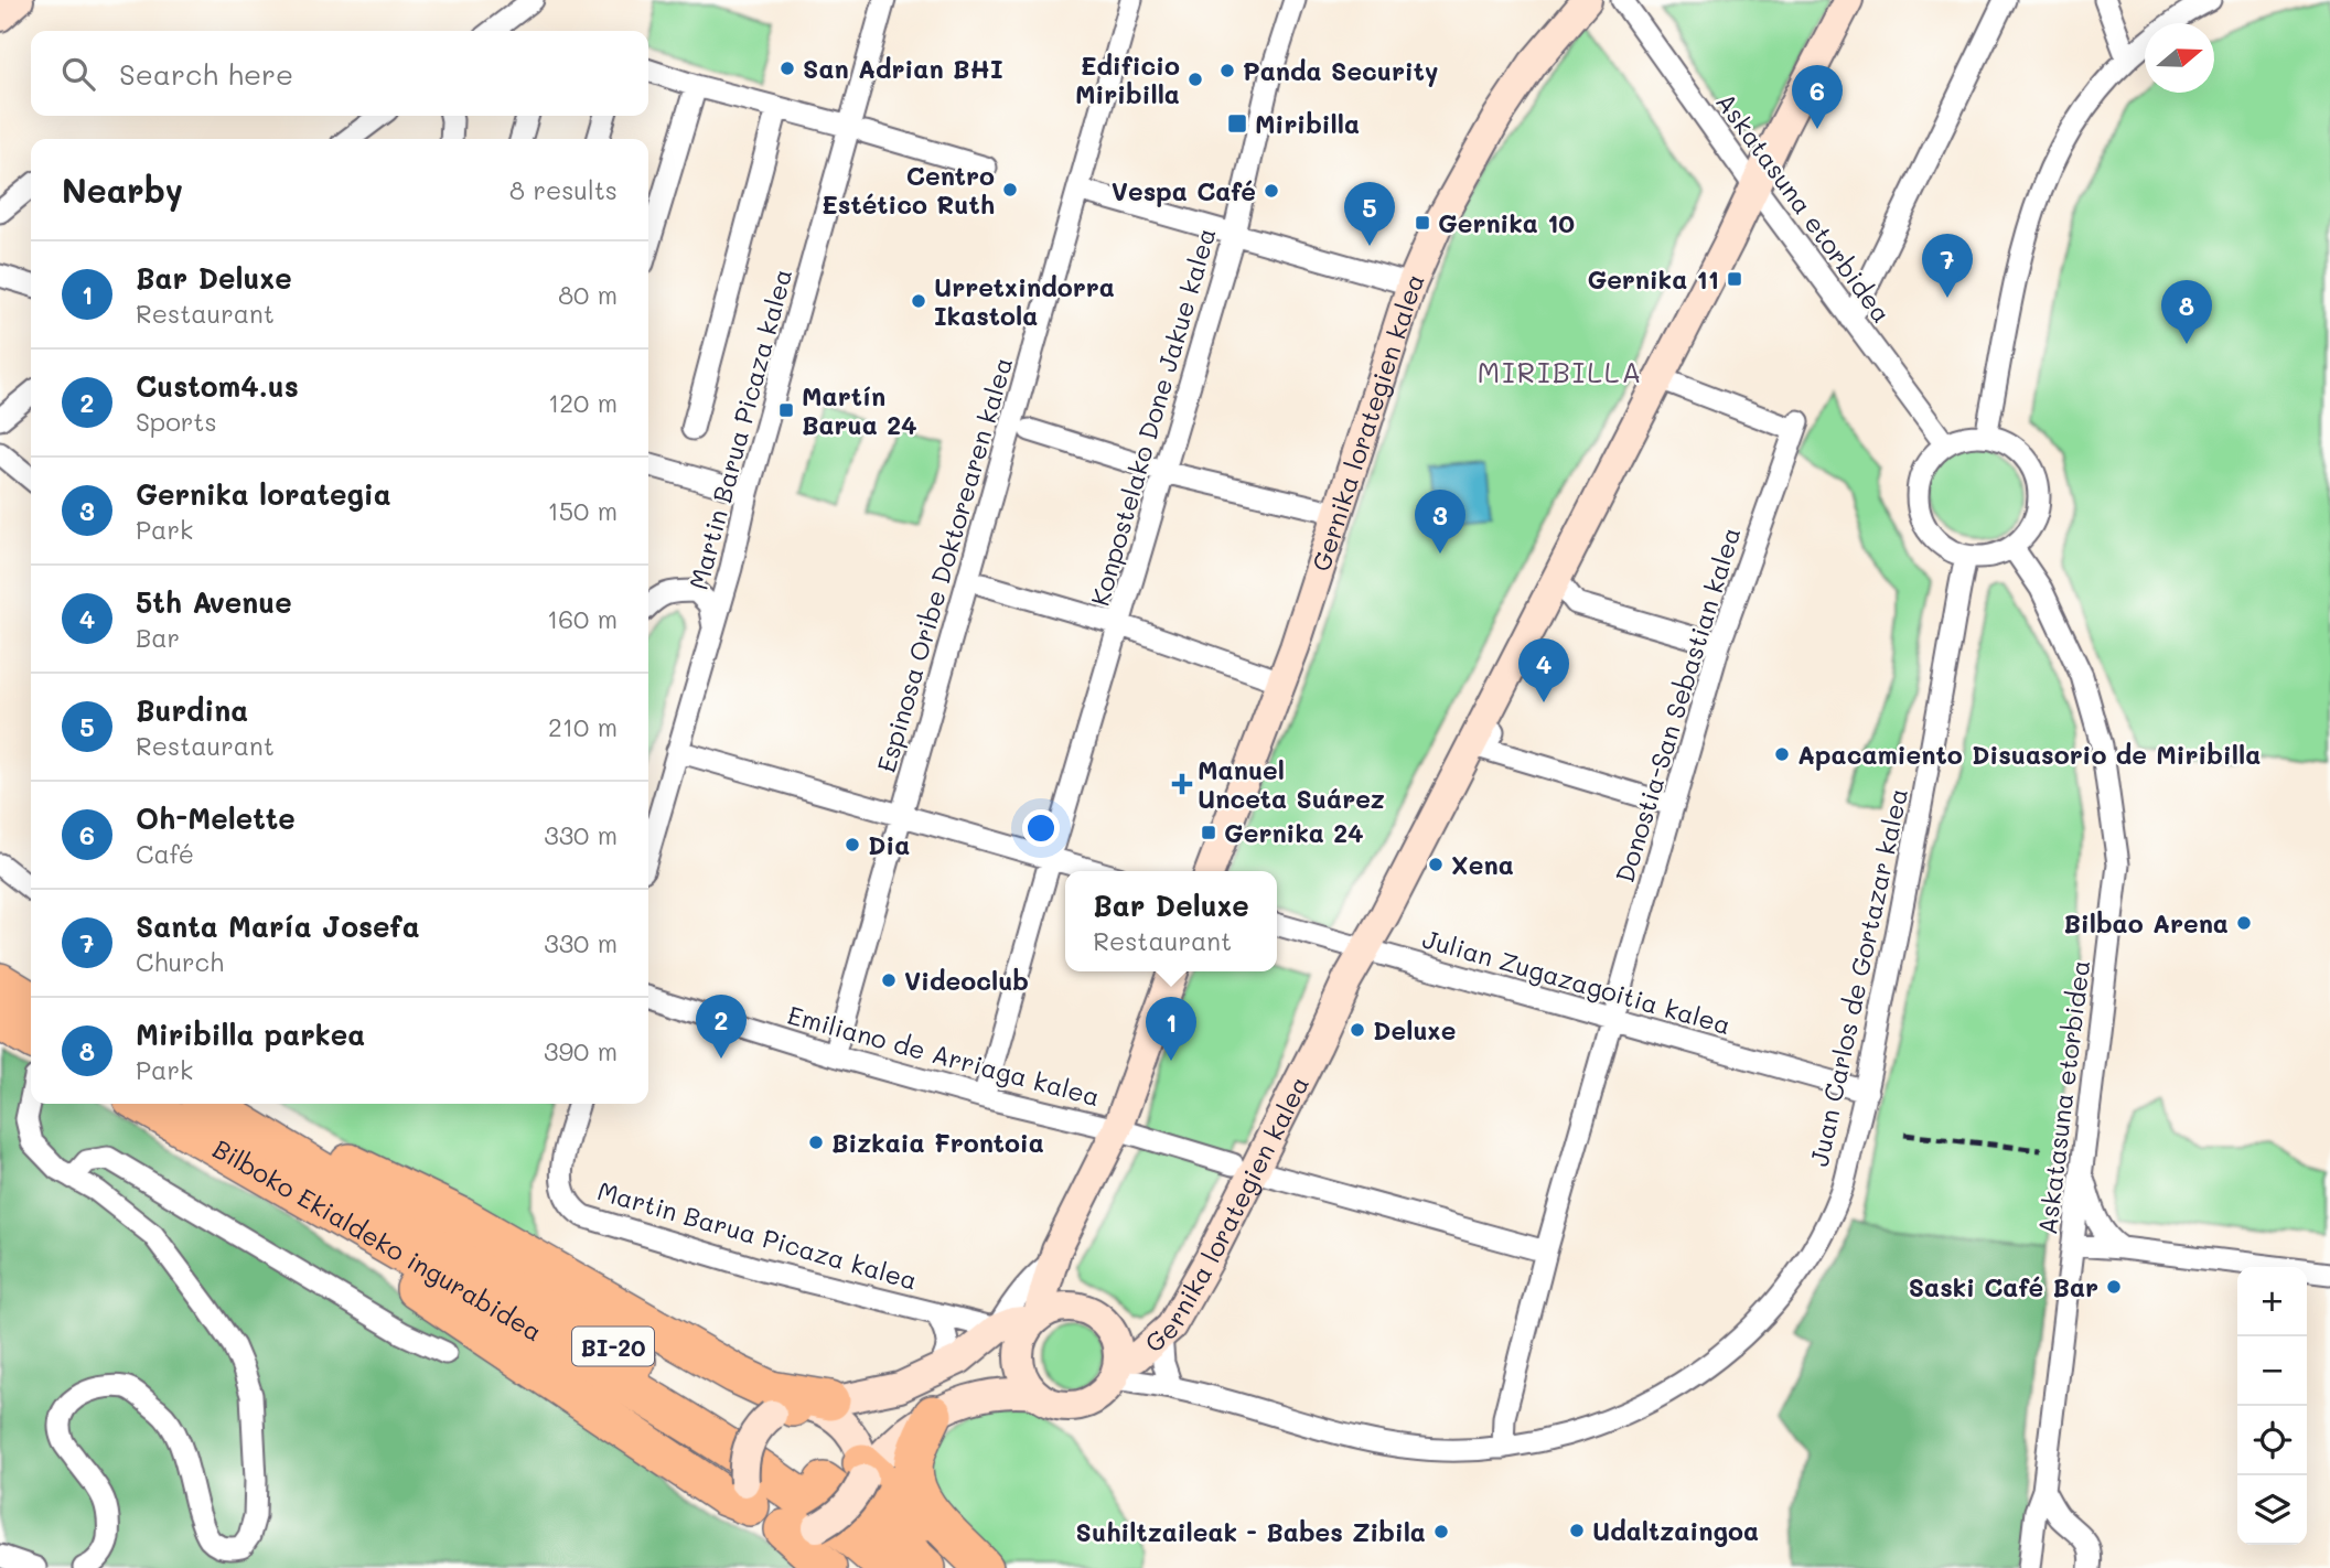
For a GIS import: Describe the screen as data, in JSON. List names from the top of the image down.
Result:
{
  "streets": {
    "highway": ["Bilboko Ekialdeko ingurabidea", "BI-20"],
    "main road": ["Gernika lorategien kalea"],
    "street": [
      "Askatasuna etorbidea",
      "Konpostelako Done Jakue kalea",
      "Martin Barua Picaza kalea",
      "Espinosa Oribe Doktorearen kalea",
      "Donostia-San Sebastian kalea",
      "Juan Carlos de Gortazar kalea",
      "Julian Zugazagoitia kalea",
      "Emiliano de Arriaga kalea"
    ]
  },
  "crossings": [
    ["Askatasuna etorbidea", "Juan Carlos de Gortazar kalea"],
    ["Konpostelako Done Jakue kalea", "Emiliano de Arriaga kalea"],
    ["Gernika lorategien kalea", "Juan Carlos de Gortazar kalea"],
    ["Gernika lorategien kalea", "Julian Zugazagoitia kalea"],
    ["Espinosa Oribe Doktorearen kalea", "Emiliano de Arriaga kalea"],
    ["Donostia-San Sebastian kalea", "Juan Carlos de Gortazar kalea"],
    ["Juan Carlos de Gortazar kalea", "Julian Zugazagoitia kalea"]
  ],
  "districts": ["MIRIBILLA"],
  "places": {
    "other": [
      "San Adrian BHI",
      "Panda Security",
      "Edificio Miribilla",
      "Centro Estético Ruth",
      "Vespa Café",
      "Urretxindorra Ikastola",
      "Apacamiento Disuasorio de Miribilla",
      "Dia",
      "Xena",
      "Bilbao Arena",
      "Videoclub",
      "Deluxe",
      "Bizkaia Frontoia",
      "Saski Café Bar",
      "Udaltzaingoa",
      "Suhiltzaileak - Babes Zibila"
    ],
    "transit": [
      "Miribilla",
      "Gernika 10",
      "Gernika 11",
      "Martín Barua 24",
      "Gernika 24"
    ],
    "health": ["Manuel Unceta Suárez"]
  },
  "north": "right",
  "page": {
    "search": "Search here",
    "pins": [
      "6",
      "5",
      "7",
      "8",
      "3",
      "4",
      "2",
      "1"
    ],
    "heading": ["Nearby", "8 results"],
    "list": [
      {
        "mark": "1",
        "name": "Bar Deluxe",
        "note": "Restaurant",
        "value": "80 m"
      },
      {
        "mark": "2",
        "name": "Custom4.us",
        "note": "Sports",
        "value": "120 m"
      },
      {
        "mark": "3",
        "name": "Gernika lorategia",
        "note": "Park",
        "value": "150 m"
      },
      {
        "mark": "4",
        "name": "5th Avenue",
        "note": "Bar",
        "value": "160 m"
      },
      {
        "mark": "5",
        "name": "Burdina",
        "note": "Restaurant",
        "value": "210 m"
      },
      {
        "mark": "6",
        "name": "Oh-Melette",
        "note": "Café",
        "value": "330 m"
      },
      {
        "mark": "7",
        "name": "Santa María Josefa",
        "note": "Church",
        "value": "330 m"
      },
      {
        "mark": "8",
        "name": "Miribilla parkea",
        "note": "Park",
        "value": "390 m"
      }
    ],
    "popup": ["Bar Deluxe", "Restaurant"],
    "map_buttons": ["+", "−"]
  }
}
